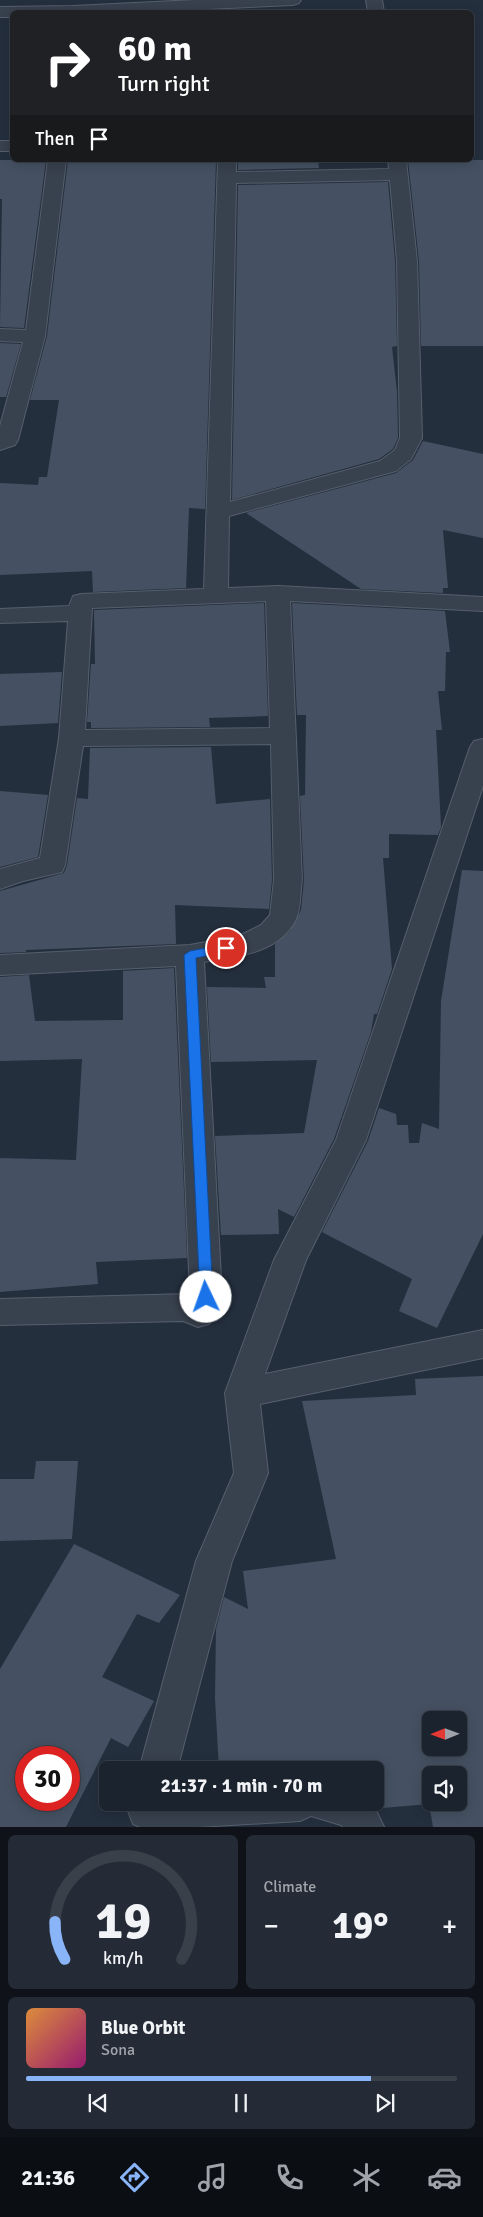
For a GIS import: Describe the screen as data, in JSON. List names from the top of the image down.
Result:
{
  "north": "left",
  "page": {
    "turn": ["60 m", "Turn right"],
    "then": "Then",
    "limit": "30",
    "trip": "21:37 · 1 min · 70 m",
    "tile": "Climate",
    "heat": ["−", "19°", "+"],
    "song": ["Blue Orbit", "Sona"],
    "tabs": "21:36",
    "gauge": ["19", "km/h"]
  }
}
